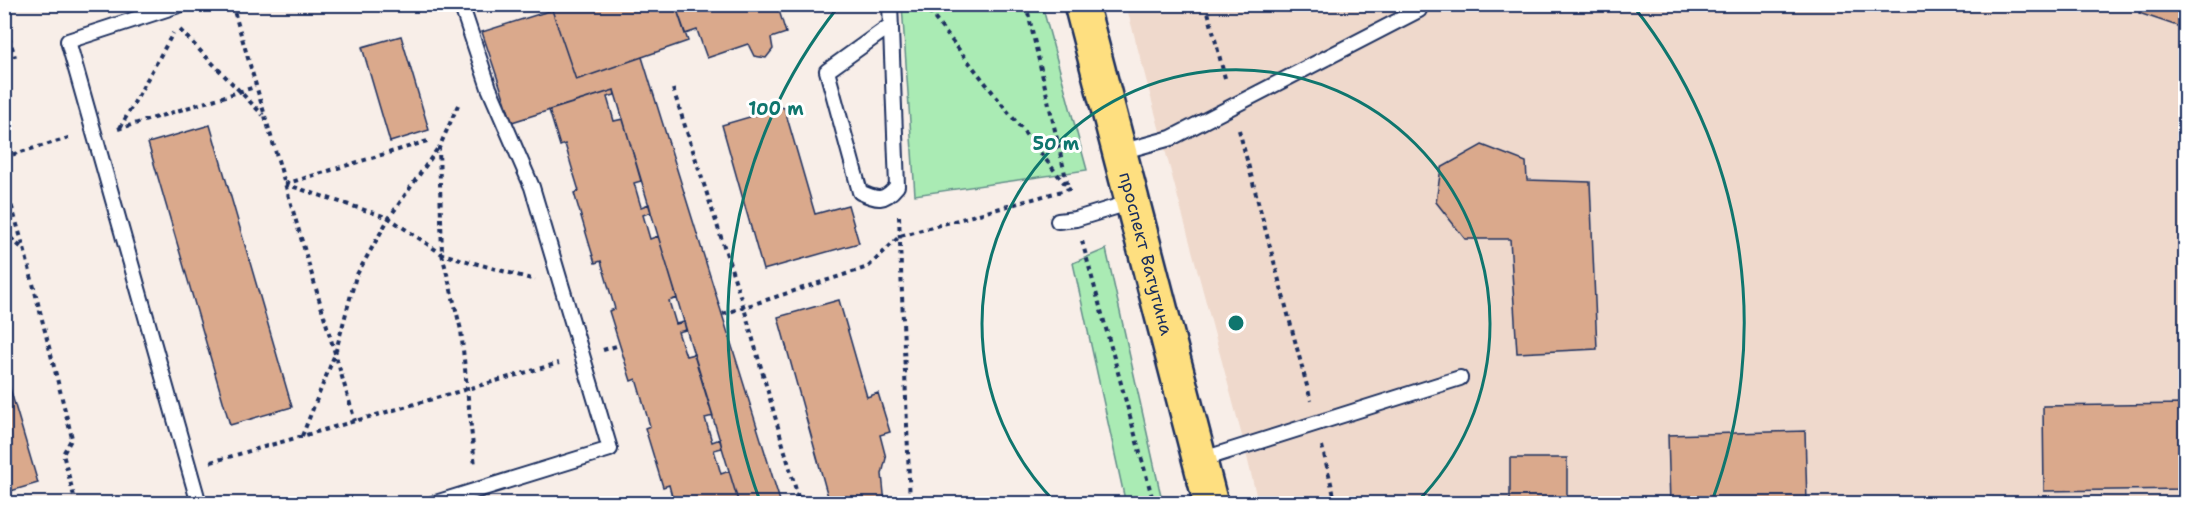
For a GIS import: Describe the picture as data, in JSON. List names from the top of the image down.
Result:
{
  "streets": {
    "main road": ["проспект Ватутина"]
  },
  "rings": ["100 m", "50 m"]
}
